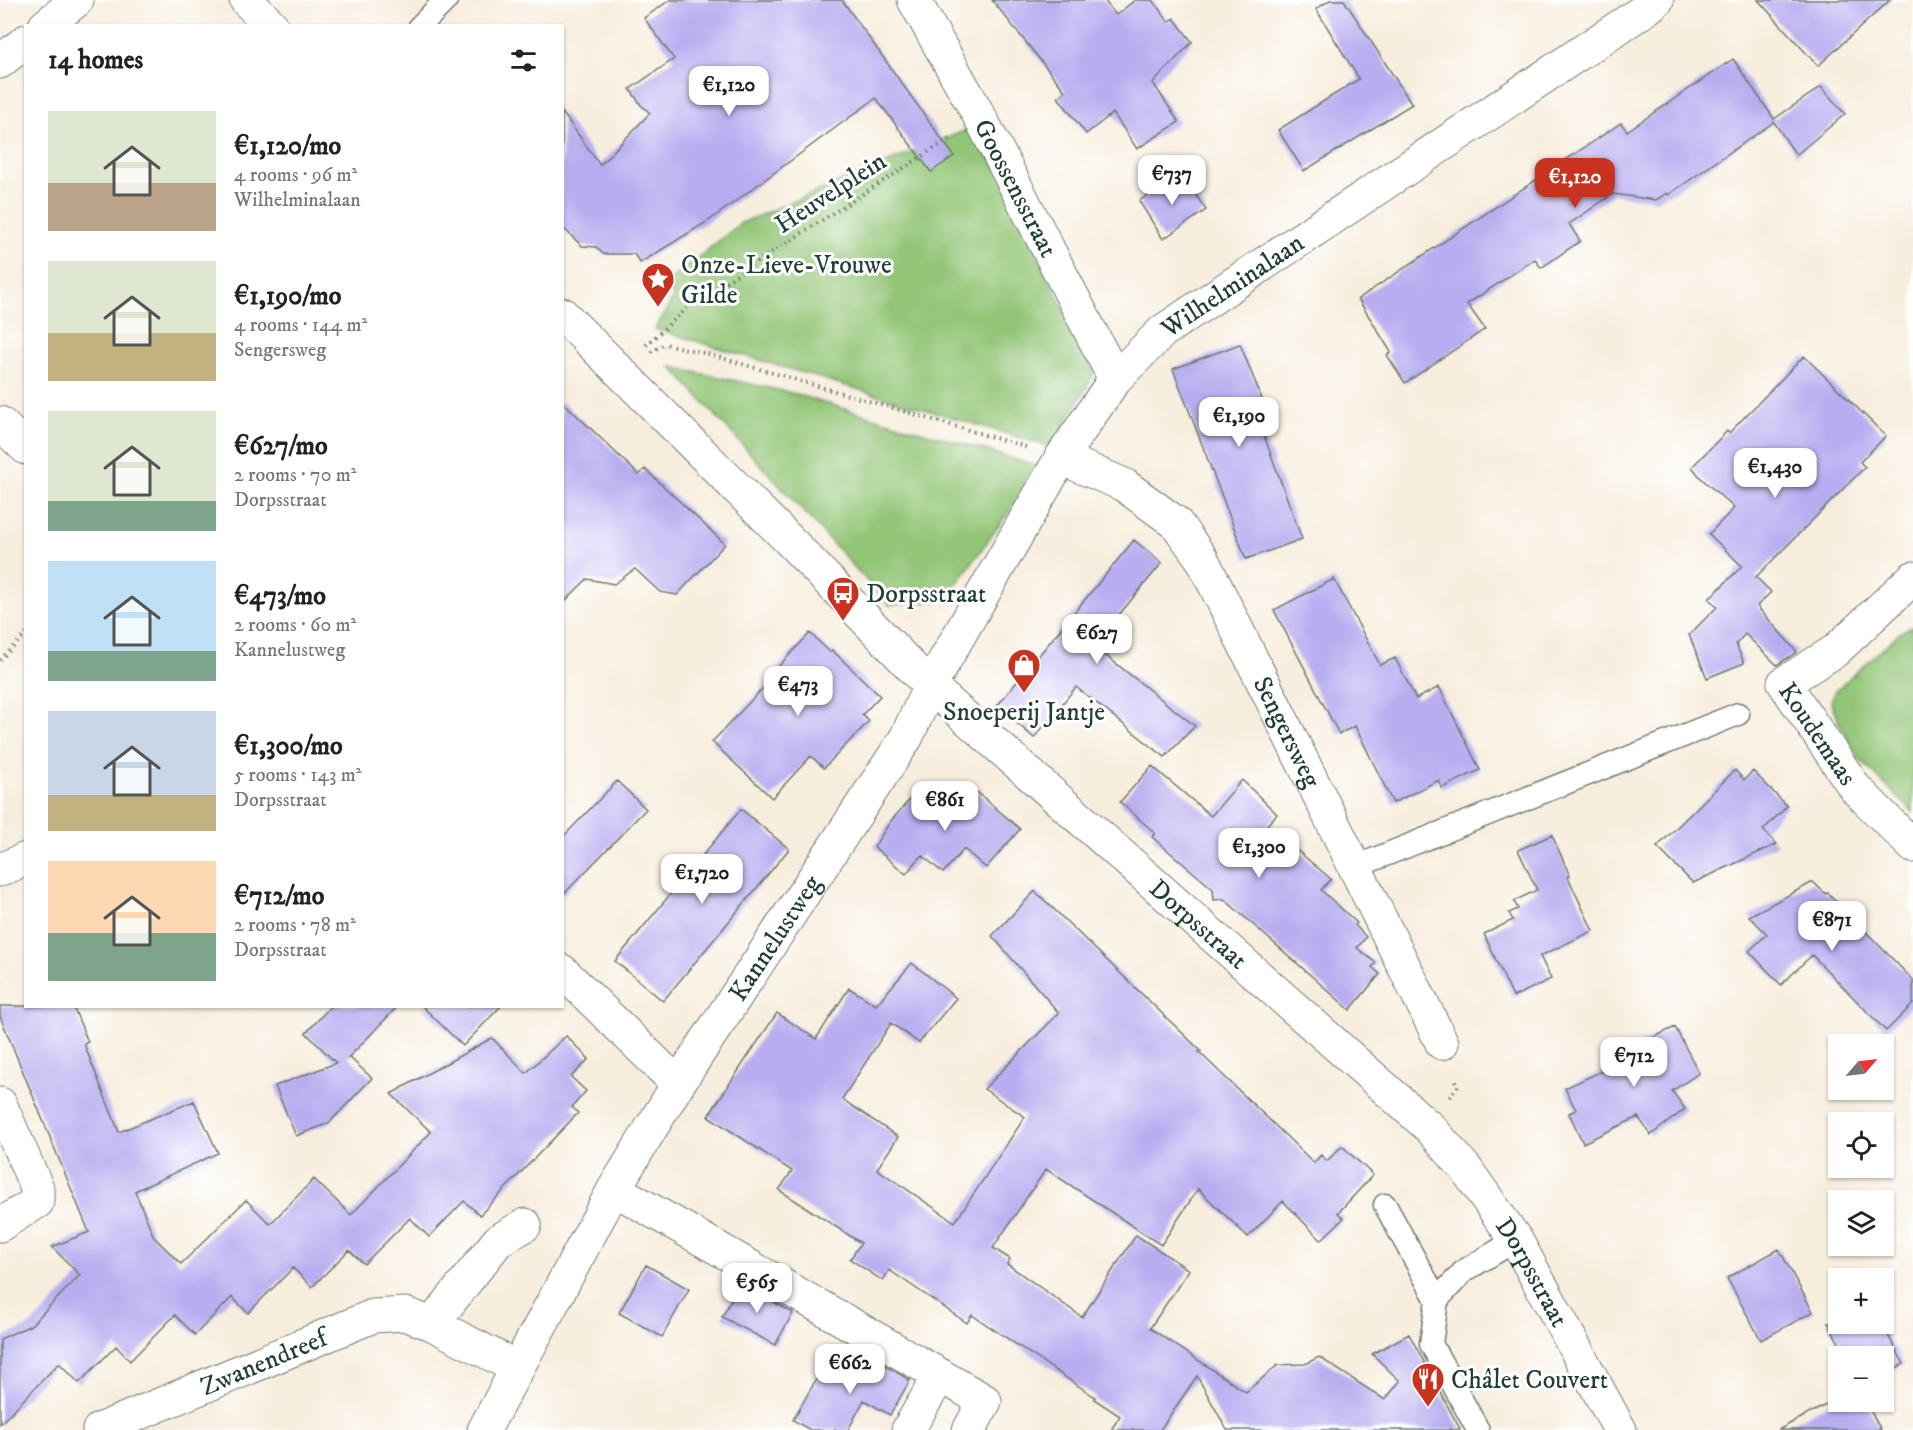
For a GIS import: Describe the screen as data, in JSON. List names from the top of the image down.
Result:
{
  "streets": {
    "street": [
      "Goossensstraat",
      "Wilhelminalaan",
      "Sengersweg",
      "Koudemaas",
      "Dorpsstraat",
      "Kannelustweg",
      "Zwanendreef"
    ],
    "path": ["Heuvelplein"]
  },
  "crossings": [
    ["Goossensstraat", "Heuvelplein"],
    ["Goossensstraat", "Wilhelminalaan"],
    ["Heuvelplein", "Dorpsstraat"],
    ["Wilhelminalaan", "Sengersweg"],
    ["Wilhelminalaan", "Dorpsstraat"],
    ["Wilhelminalaan", "Kannelustweg"],
    ["Dorpsstraat", "Kannelustweg"],
    ["Kannelustweg", "Zwanendreef"]
  ],
  "places": {
    "place": ["Onze-Lieve-Vrouwe Gilde"],
    "bus stop": ["Dorpsstraat"],
    "shop": ["Snoeperij Jantje"],
    "restaurant": ["Châlet Couvert"]
  },
  "north": "top right",
  "page": {
    "heading": "14 homes",
    "price": [
      "€1,120",
      "€737",
      "€1,120",
      "€1,190",
      "€1,430",
      "€627",
      "€473",
      "€861",
      "€1,300",
      "€1,720",
      "€871",
      "€712",
      "€565",
      "€662"
    ],
    "list": [
      {
        "name": "€1,120/mo",
        "note": "4 rooms · 96 m² · Wilhelminalaan"
      },
      {
        "name": "€1,190/mo",
        "note": "4 rooms · 144 m² · Sengersweg"
      },
      {
        "name": "€627/mo",
        "note": "2 rooms · 70 m² · Dorpsstraat"
      },
      {
        "name": "€473/mo",
        "note": "2 rooms · 60 m² · Kannelustweg"
      },
      {
        "name": "€1,300/mo",
        "note": "5 rooms · 143 m² · Dorpsstraat"
      },
      {
        "name": "€712/mo",
        "note": "2 rooms · 78 m² · Dorpsstraat"
      }
    ],
    "map_buttons": ["+", "−"]
  }
}
